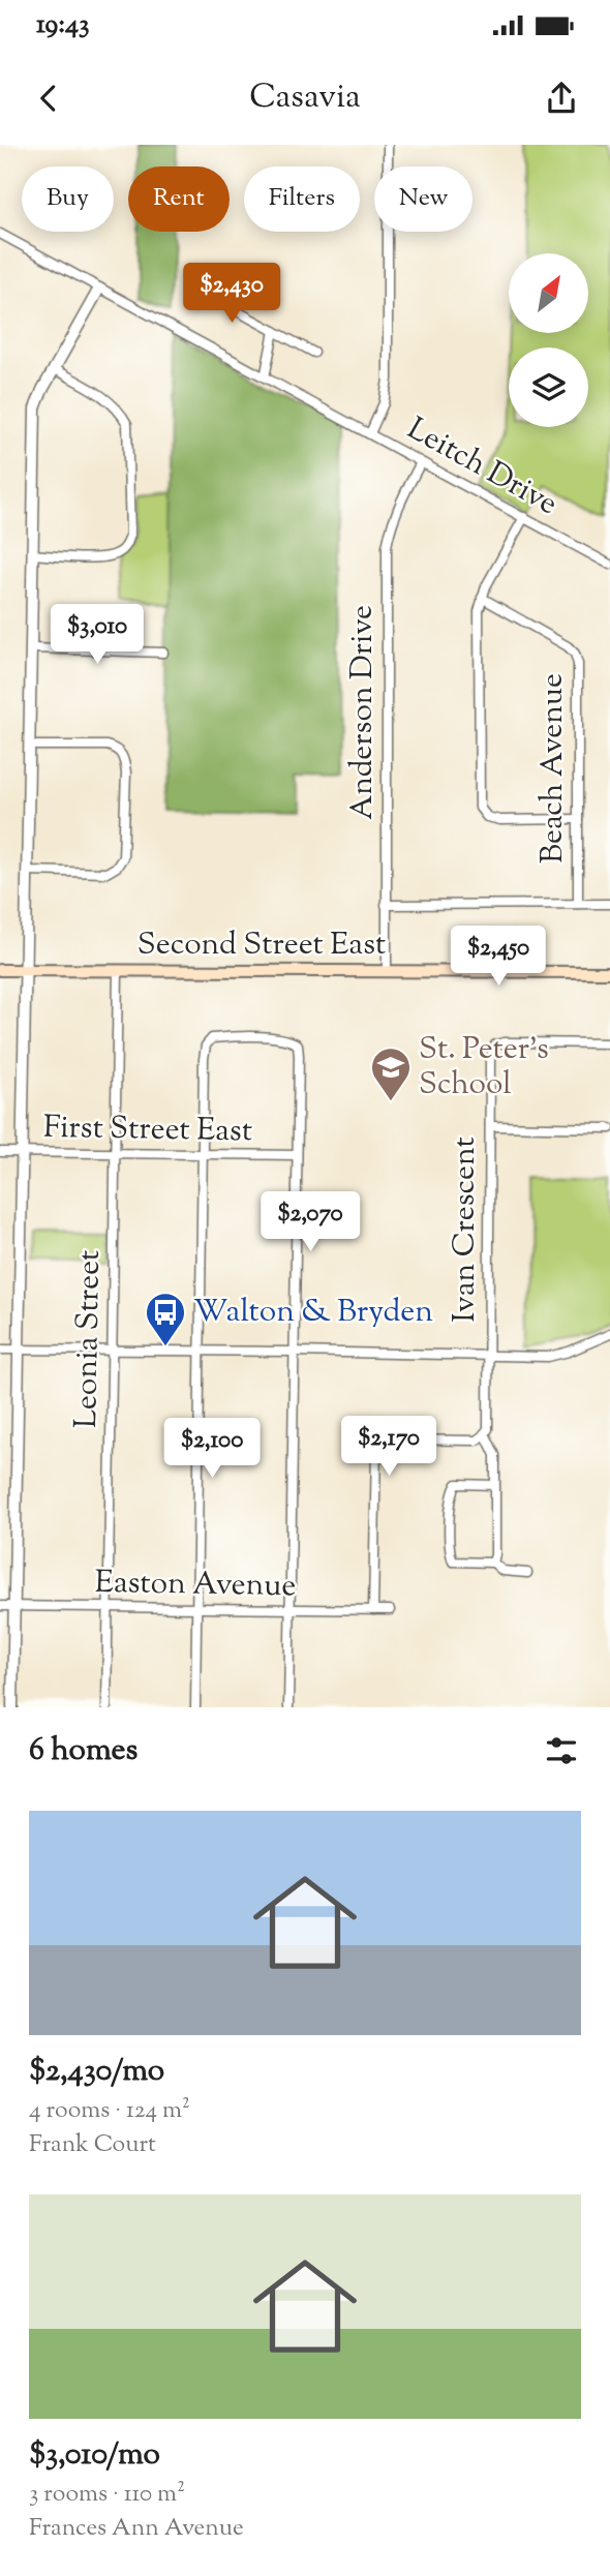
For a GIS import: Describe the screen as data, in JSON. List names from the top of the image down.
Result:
{
  "streets": {
    "main road": ["Second Street East"],
    "street": [
      "Leitch Drive",
      "Anderson Drive",
      "Beach Avenue",
      "First Street East",
      "Ivan Crescent",
      "Leonia Street",
      "Easton Avenue"
    ]
  },
  "crossings": [
    ["Leitch Drive", "Anderson Drive"],
    ["Anderson Drive", "Second Street East"],
    ["Second Street East", "Leonia Street"],
    ["First Street East", "Leonia Street"],
    ["Leonia Street", "Easton Avenue"]
  ],
  "places": {
    "school or university": ["St. Peter's School"],
    "bus stop": ["Walton & Bryden"]
  },
  "north": "top right",
  "page": {
    "status": "19:43",
    "header": "Casavia",
    "chip": [
      "Buy",
      "Rent",
      "Filters",
      "New"
    ],
    "price": [
      "$2,430",
      "$3,010",
      "$2,450",
      "$2,070",
      "$2,170",
      "$2,100"
    ],
    "heading": "6 homes",
    "list": [
      {
        "name": "$2,430/mo",
        "note": "4 rooms · 124 m² · Frank Court"
      },
      {
        "name": "$3,010/mo",
        "note": "3 rooms · 110 m² · Frances Ann Avenue"
      }
    ]
  }
}
